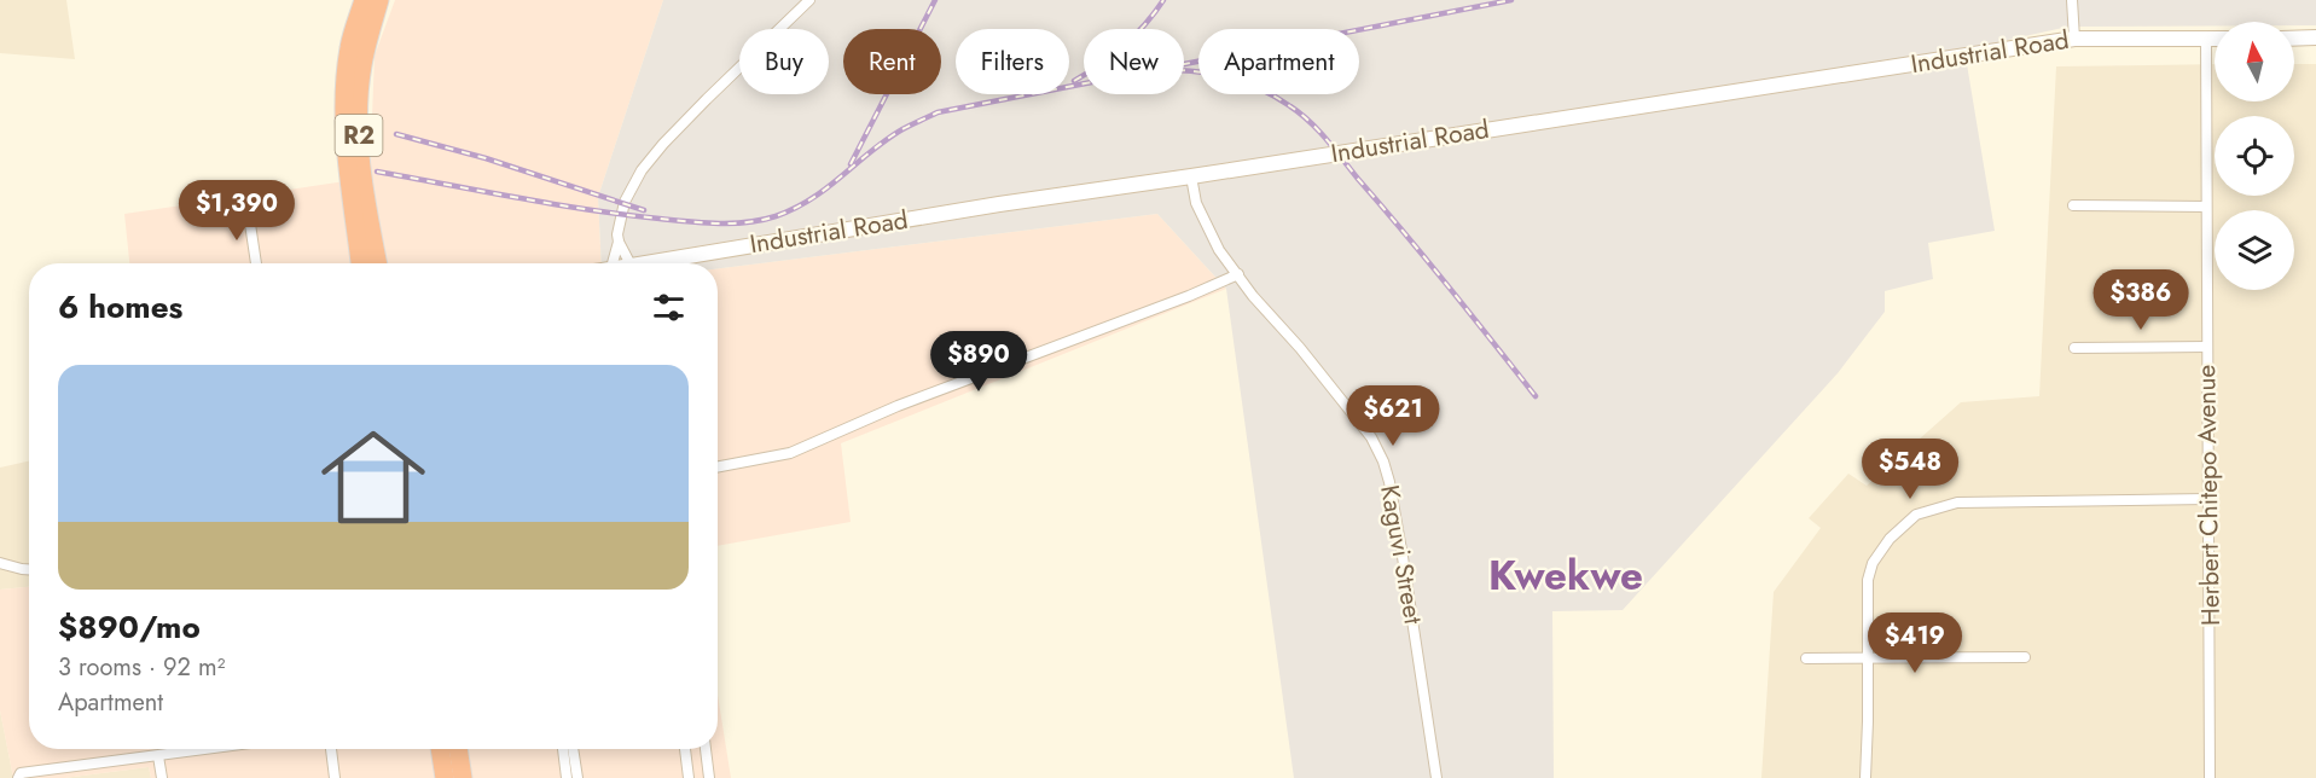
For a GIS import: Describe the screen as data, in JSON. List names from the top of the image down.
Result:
{
  "streets": {
    "highway": ["R2"],
    "street": ["Industrial Road", "Herbert Chitepo Avenue", "Kaguvi Street"]
  },
  "crossings": [
    ["Industrial Road", "Herbert Chitepo Avenue"],
    ["Industrial Road", "Kaguvi Street"]
  ],
  "districts": ["Kwekwe"],
  "north": "top",
  "page": {
    "chip": [
      "Buy",
      "Rent",
      "Filters",
      "New",
      "Apartment"
    ],
    "price": [
      "$1,390",
      "$386",
      "$890",
      "$621",
      "$548",
      "$419"
    ],
    "heading": "6 homes",
    "list": [
      {
        "name": "$890/mo",
        "note": "3 rooms · 92 m² · Apartment"
      }
    ]
  }
}
